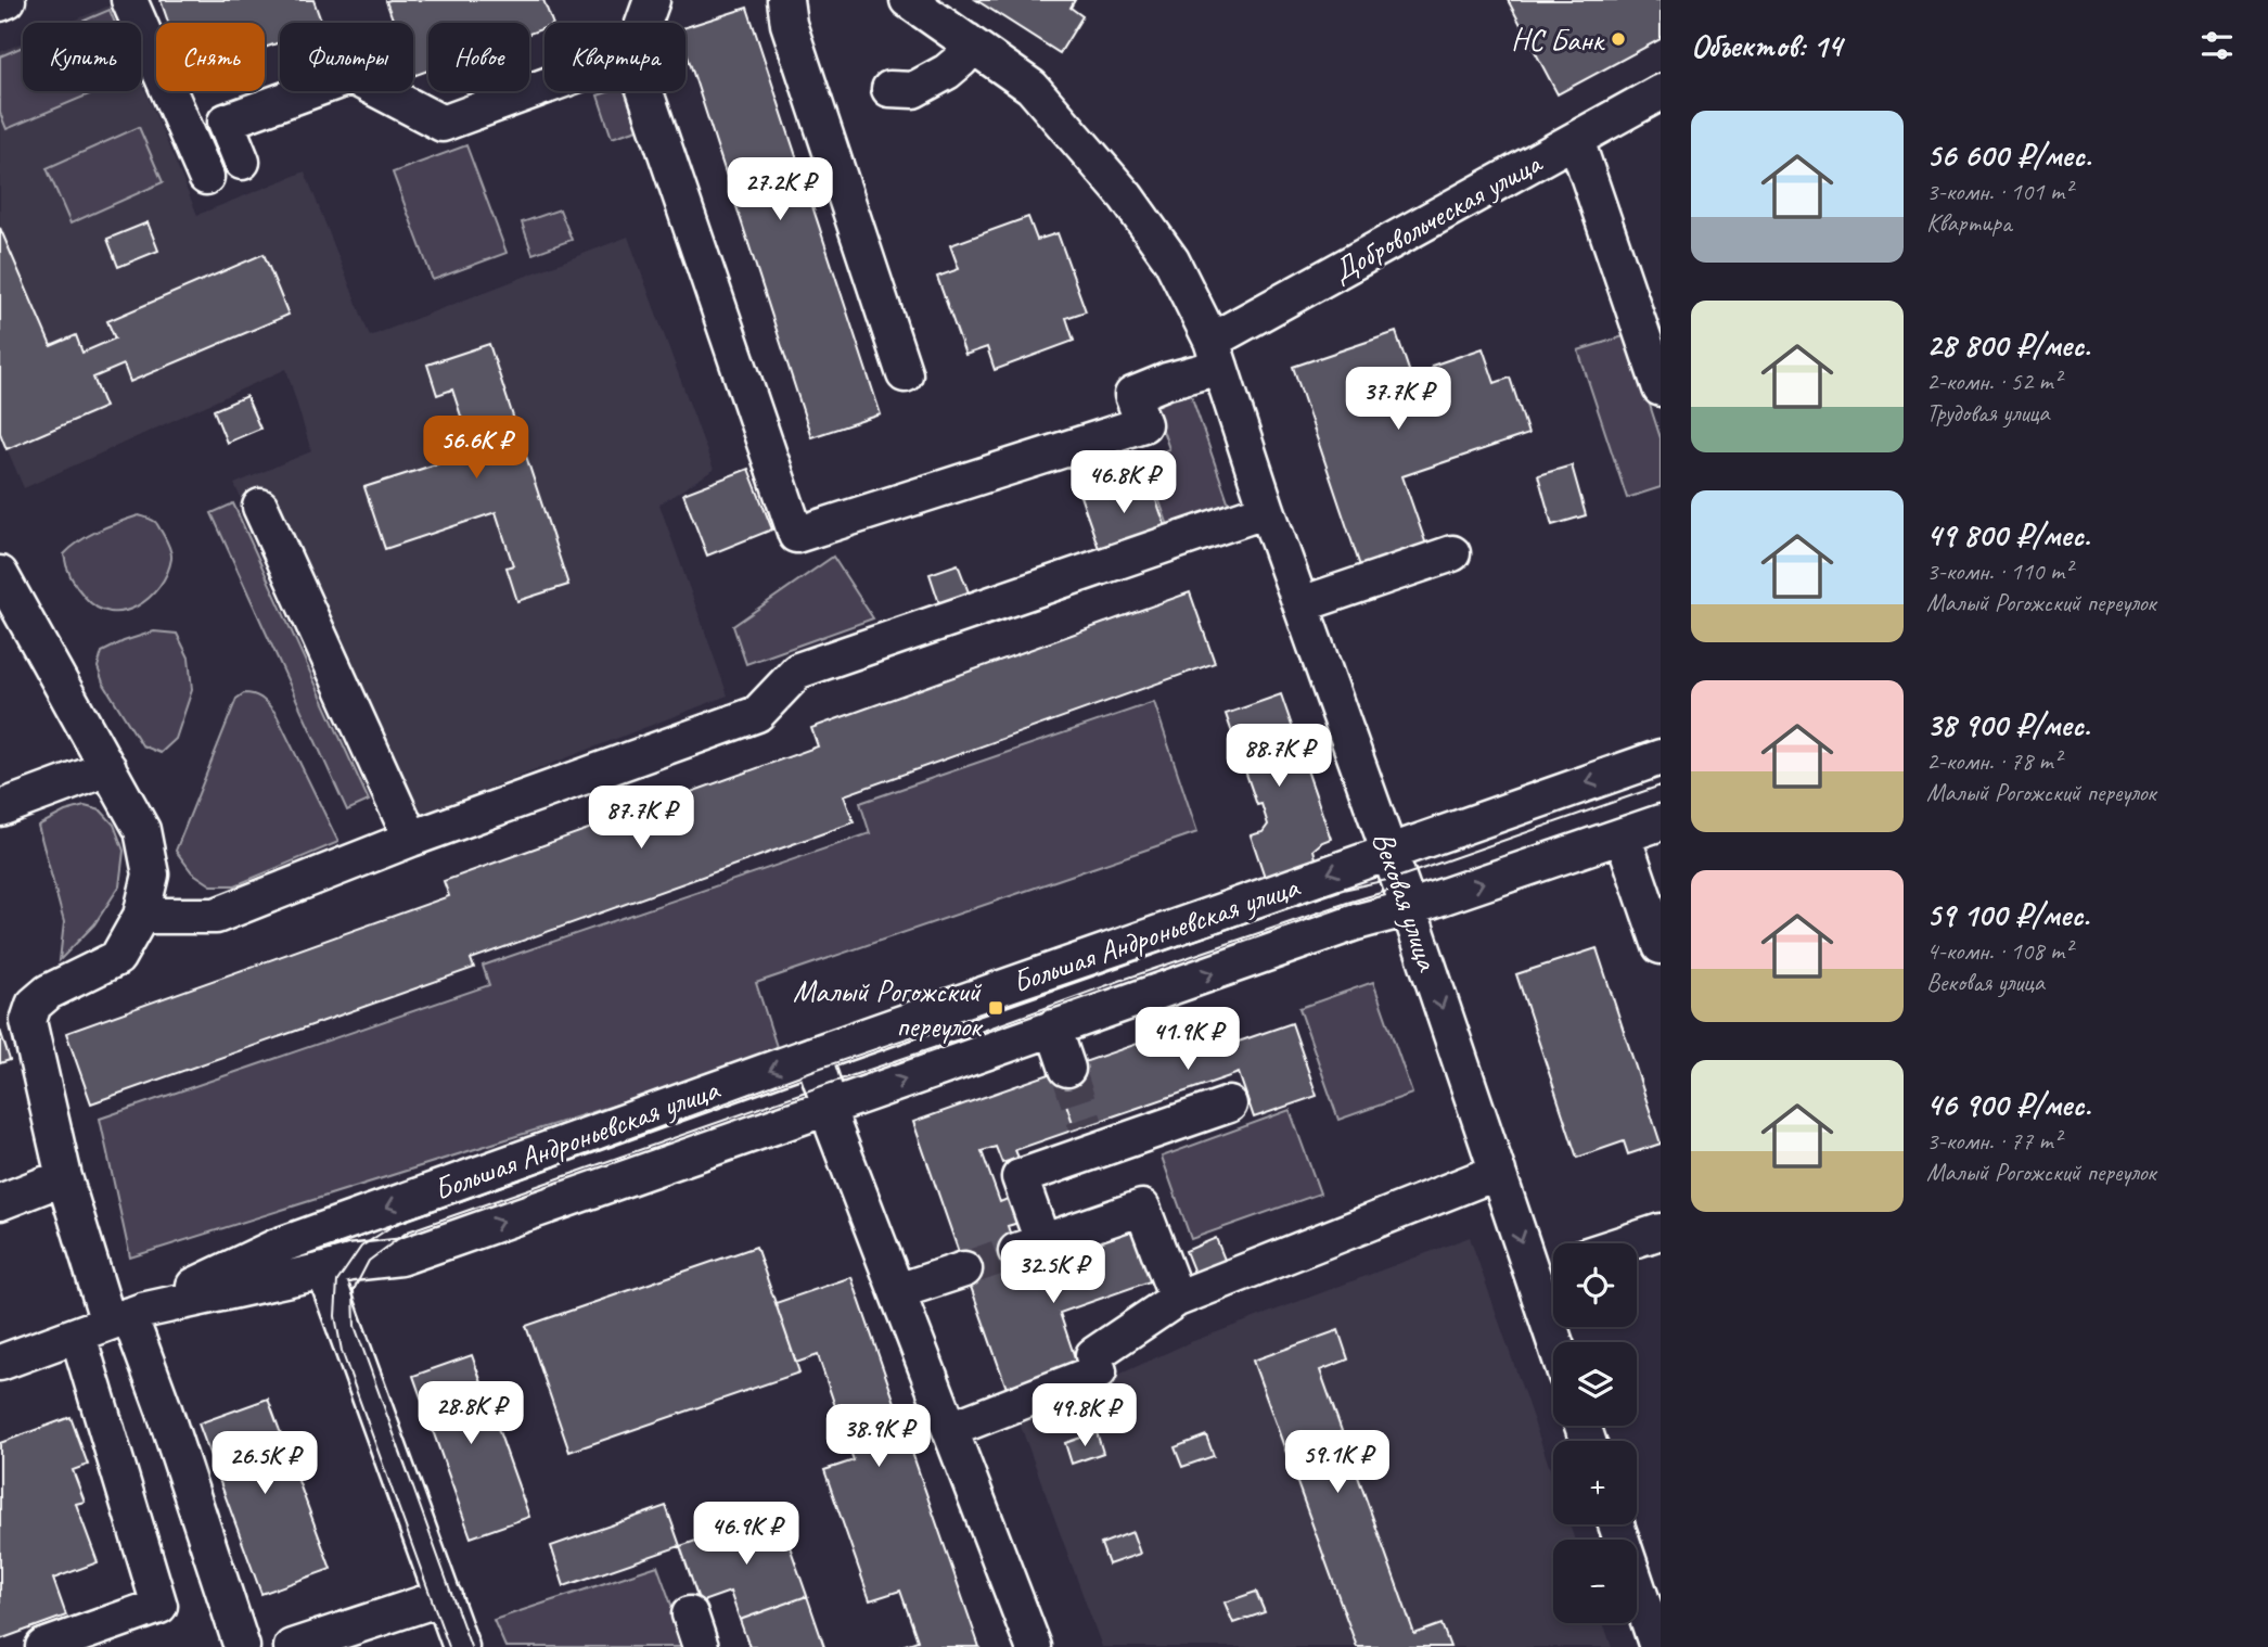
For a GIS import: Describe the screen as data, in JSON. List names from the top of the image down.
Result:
{
  "streets": {
    "street": ["Добровольческая улица", "Вековая улица", "Большая Андроньевская улица"]
  },
  "crossings": [
    ["Добровольческая улица", "Вековая улица"],
    ["Вековая улица", "Большая Андроньевская улица"]
  ],
  "places": {
    "other": ["НС Банк"],
    "transit": ["Малый Рогожский переулок"]
  },
  "page": {
    "heading": "Объектов: 14",
    "chip": [
      "Купить",
      "Снять",
      "Фильтры",
      "Новое",
      "Квартира"
    ],
    "list": [
      {
        "name": "56 600 ₽/мес.",
        "note": "3-комн. · 101 m² · Квартира"
      },
      {
        "name": "28 800 ₽/мес.",
        "note": "2-комн. · 52 m² · Трудовая улица"
      },
      {
        "name": "49 800 ₽/мес.",
        "note": "3-комн. · 110 m² · Малый Рогожский переулок"
      },
      {
        "name": "38 900 ₽/мес.",
        "note": "2-комн. · 78 m² · Малый Рогожский переулок"
      },
      {
        "name": "59 100 ₽/мес.",
        "note": "4-комн. · 108 m² · Вековая улица"
      },
      {
        "name": "46 900 ₽/мес.",
        "note": "3-комн. · 77 m² · Малый Рогожский переулок"
      }
    ],
    "price": [
      "27.2K ₽",
      "37.7K ₽",
      "56.6K ₽",
      "46.8K ₽",
      "88.7K ₽",
      "87.7K ₽",
      "41.9K ₽",
      "32.5K ₽",
      "28.8K ₽",
      "49.8K ₽",
      "38.9K ₽",
      "59.1K ₽",
      "26.5K ₽",
      "46.9K ₽"
    ],
    "map_buttons": ["+", "−"]
  }
}
